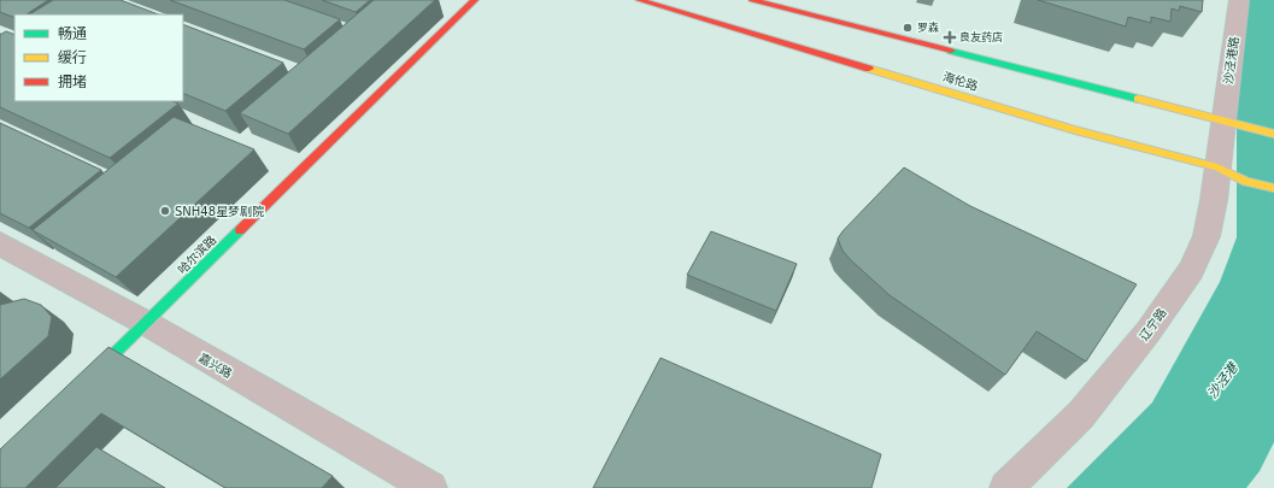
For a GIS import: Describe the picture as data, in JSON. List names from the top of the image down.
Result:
{
  "streets": {
    "main road": ["海伦路", "哈尔滨路"],
    "street": ["沙泾港路", "辽宁路", "嘉兴路"]
  },
  "crossings": [
    ["沙泾港路", "辽宁路"],
    ["海伦路", "辽宁路"],
    ["哈尔滨路", "嘉兴路"]
  ],
  "water": ["沙泾港"],
  "places": {
    "other": ["罗森", "SNH48星梦剧院"],
    "health": ["良友药店"]
  },
  "legend": ["畅通", "缓行", "拥堵"]
}
